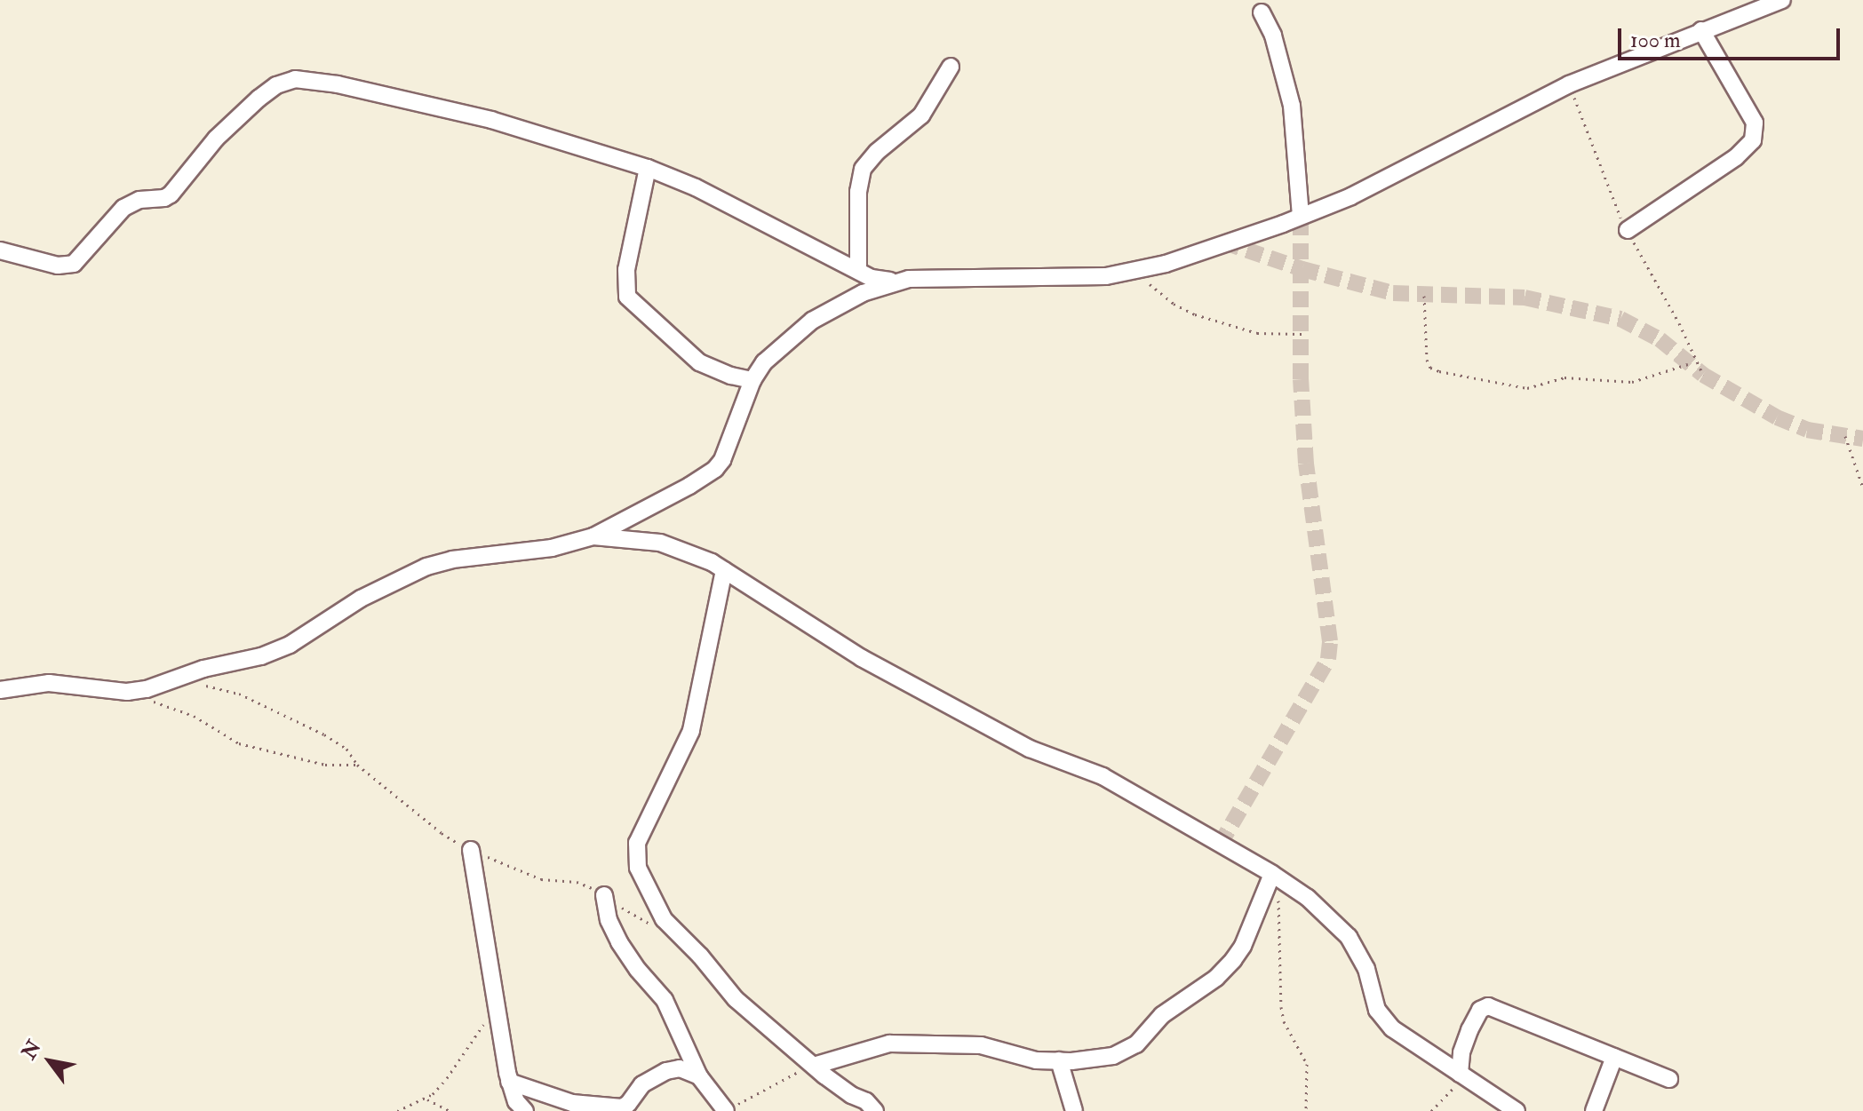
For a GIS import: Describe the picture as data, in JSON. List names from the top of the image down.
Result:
{
  "scale_bar": "100 m",
  "north": "top left"
}
